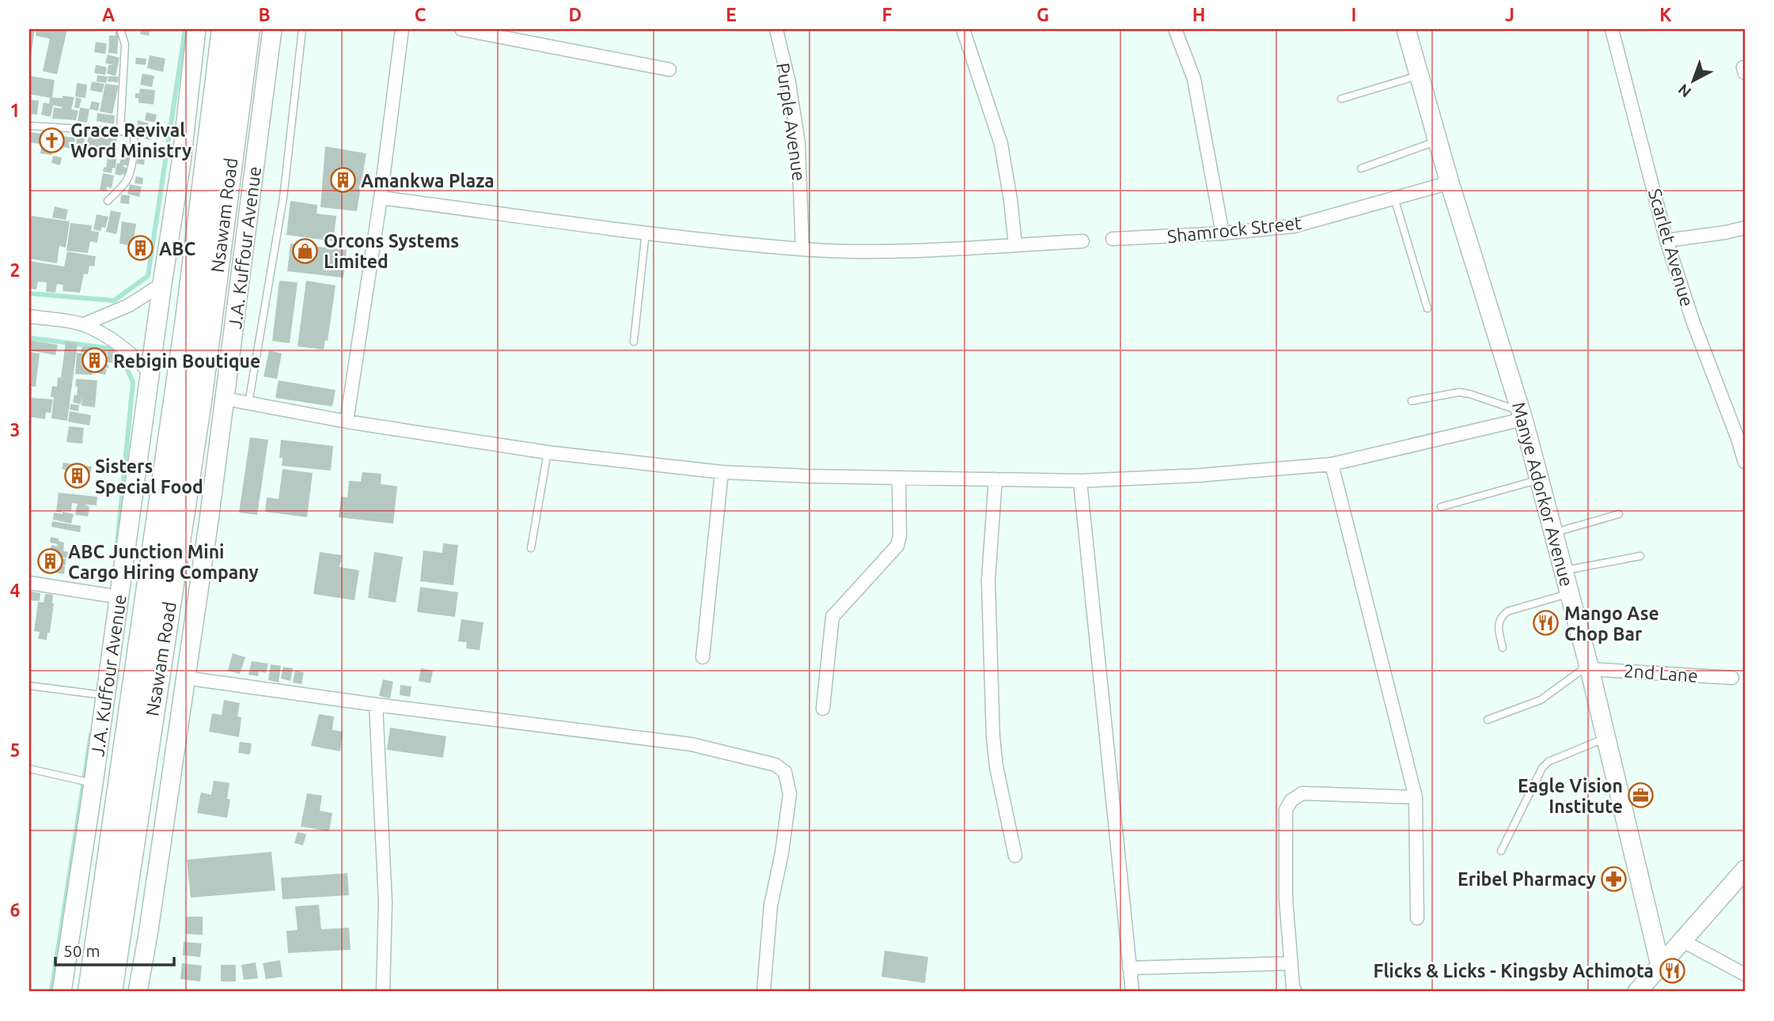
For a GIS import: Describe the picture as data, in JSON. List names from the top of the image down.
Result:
{
  "streets": {
    "highway": ["Nsawam Road"],
    "main road": ["J.A. Kuffour Avenue", "Manye Adorkor Avenue"],
    "street": [
      "Purple Avenue",
      "Shamrock Street",
      "Scarlet Avenue",
      "2nd Lane"
    ]
  },
  "crossings": [
    ["Shamrock Street", "Manye Adorkor Avenue"],
    ["Manye Adorkor Avenue", "2nd Lane"]
  ],
  "places": {
    "church": ["Grace Revival Word Ministry"],
    "building": [
      "Amankwa Plaza",
      "ABC",
      "Rebigin Boutique",
      "Sisters Special Food",
      "ABC Junction Mini Cargo Hiring Company"
    ],
    "shop": ["Orcons Systems Limited"],
    "restaurant": ["Mango Ase Chop Bar", "Flicks & Licks - Kingsby Achimota"],
    "office": ["Eagle Vision Institute"],
    "pharmacy": ["Eribel Pharmacy"]
  },
  "scale_bar": "50 m",
  "north": "bottom left",
  "grid": {
    "columns": [
      "A",
      "B",
      "C",
      "D",
      "E",
      "F",
      "G",
      "H",
      "I",
      "J",
      "K"
    ],
    "rows": [
      "1",
      "2",
      "3",
      "4",
      "5",
      "6"
    ]
  }
}
